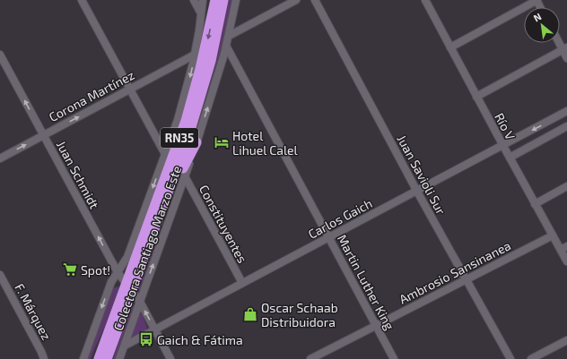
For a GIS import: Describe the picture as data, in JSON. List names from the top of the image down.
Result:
{
  "streets": {
    "highway": ["RN35"],
    "street": [
      "Corona Martínez",
      "Río V",
      "Juan Schmidt",
      "Juan Savioli Sur",
      "Carlos Gaich",
      "Constituyentes",
      "Colectora Santiago Marzo Este",
      "Ambrosio Sansinanea",
      "Martin Luther King",
      "F. Márquez"
    ]
  },
  "crossings": [
    ["Corona Martínez", "Juan Schmidt"],
    ["Corona Martínez", "Colectora Santiago Marzo Este"],
    ["Río V", "Carlos Gaich"],
    ["Río V", "Ambrosio Sansinanea"],
    ["RN35", "Juan Schmidt"],
    ["Juan Schmidt", "Carlos Gaich"],
    ["Juan Schmidt", "Colectora Santiago Marzo Este"],
    ["Juan Savioli Sur", "Carlos Gaich"],
    ["Juan Savioli Sur", "Ambrosio Sansinanea"],
    ["Carlos Gaich", "Constituyentes"],
    ["Carlos Gaich", "Colectora Santiago Marzo Este"],
    ["Carlos Gaich", "Martin Luther King"],
    ["Constituyentes", "Colectora Santiago Marzo Este"],
    ["Colectora Santiago Marzo Este", "Martin Luther King"],
    ["Ambrosio Sansinanea", "Martin Luther King"]
  ],
  "one_way": ["Corona Martínez", "Juan Schmidt"],
  "places": {
    "hotel": ["Hotel Lihuel Calel"],
    "supermarket": ["Spot!"],
    "shop": ["Oscar Schaab Distribuidora"],
    "bus stop": ["Gaich & Fátima"]
  },
  "north": "top left"
}
